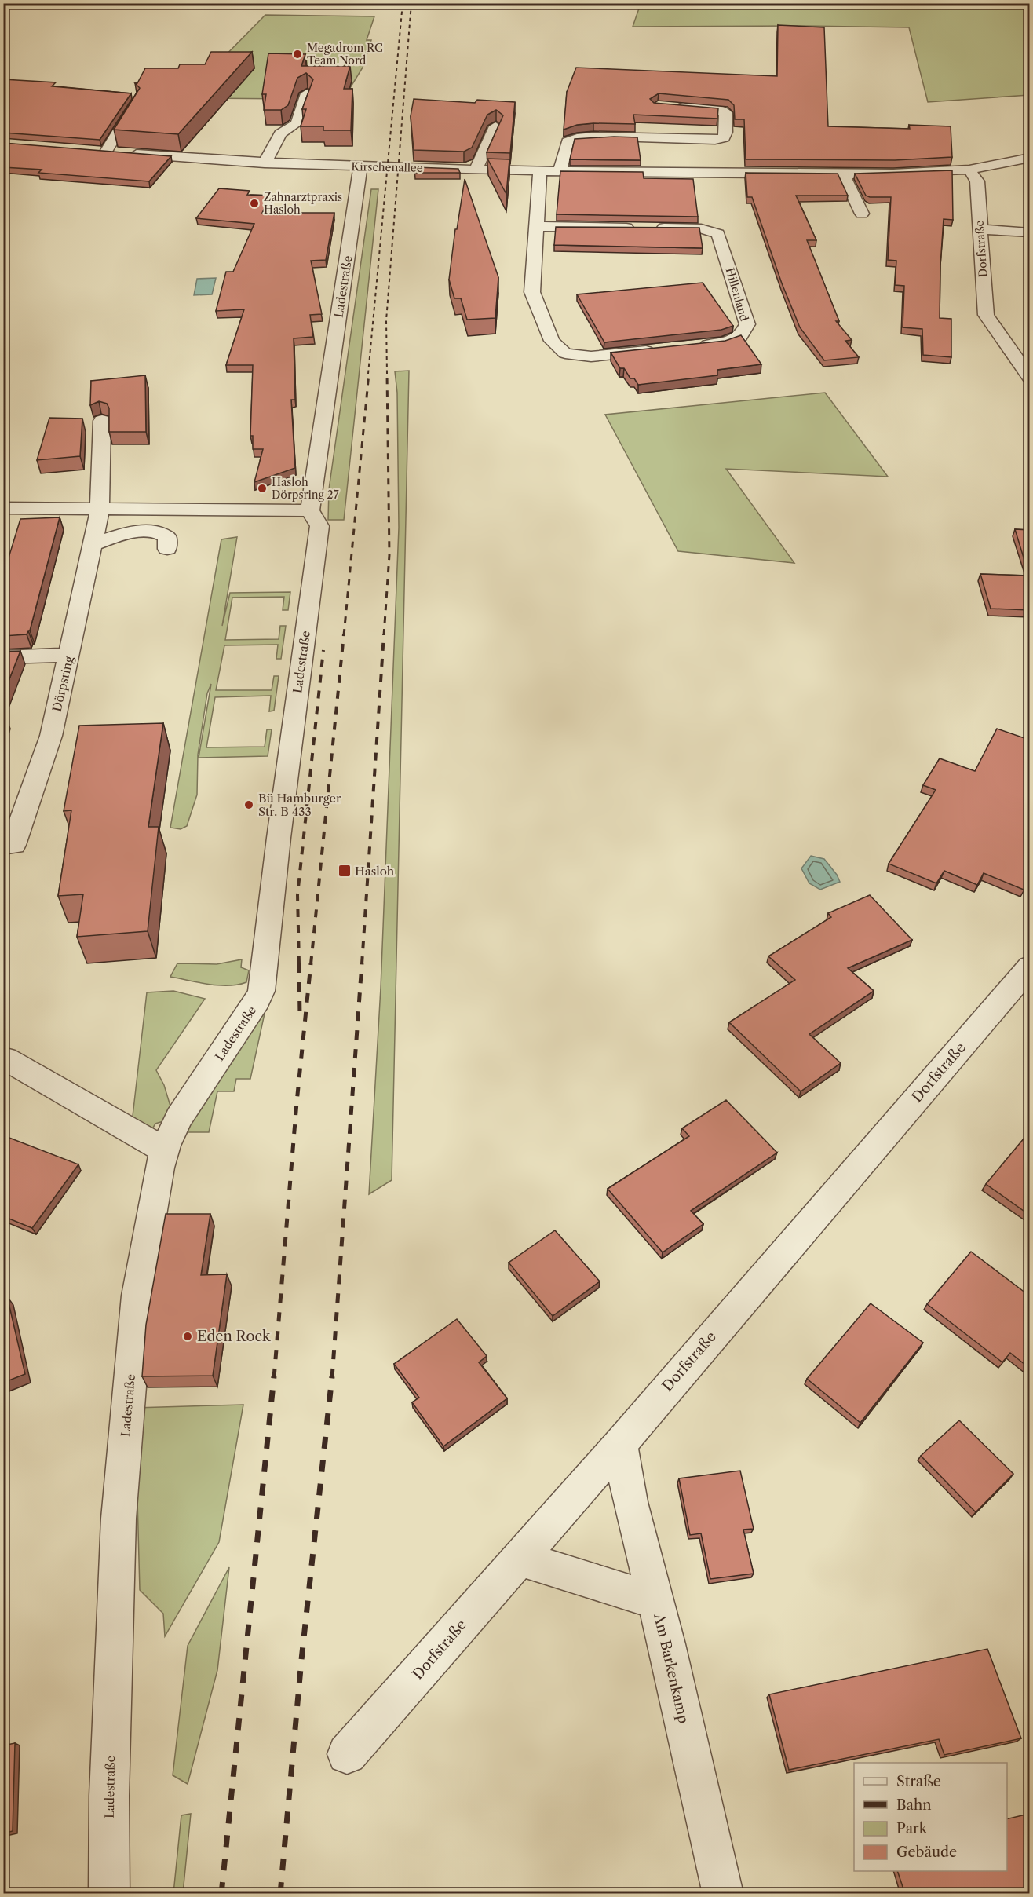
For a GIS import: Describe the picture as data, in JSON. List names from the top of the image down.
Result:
{
  "streets": {
    "street": [
      "Kirschenallee",
      "Dorfstraße",
      "Ladestraße",
      "Hillenland",
      "Dörpsring",
      "Am Barkenkamp"
    ]
  },
  "crossings": [
    ["Kirschenallee", "Dorfstraße"],
    ["Kirschenallee", "Ladestraße"],
    ["Dorfstraße", "Am Barkenkamp"]
  ],
  "places": {
    "other": [
      "Megadrom RC Team Nord",
      "Zahnarztpraxis Hasloh",
      "Hasloh Dörpsring 27",
      "Bü Hamburger Str. B 433",
      "Eden Rock"
    ],
    "transit": ["Hasloh"]
  },
  "legend": [
    "Straße",
    "Bahn",
    "Park",
    "Gebäude"
  ]
}
